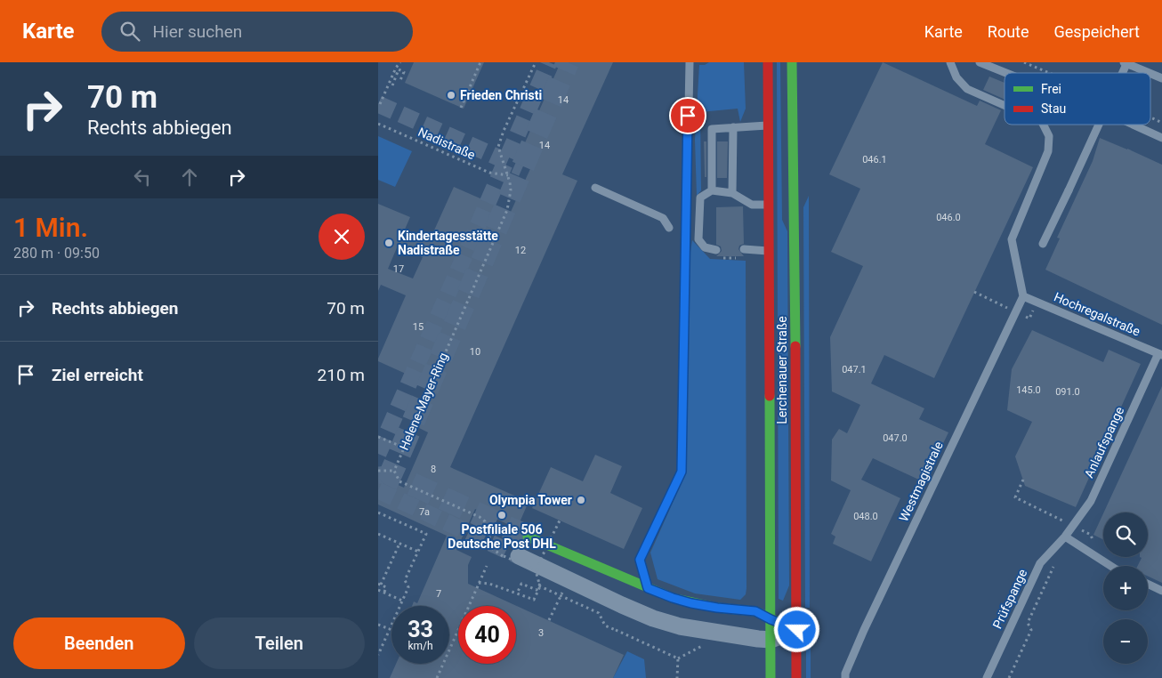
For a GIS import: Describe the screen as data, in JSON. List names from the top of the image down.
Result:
{
  "streets": {
    "main road": ["Lerchenauer Straße"],
    "lane": [
      "Hochregalstraße",
      "Anlaufspange",
      "Westmagistrale",
      "Prüfspange"
    ],
    "path": ["Nadistraße", "Helene-Mayer-Ring"]
  },
  "crossings": [
    ["Nadistraße", "Helene-Mayer-Ring"],
    ["Hochregalstraße", "Anlaufspange"],
    ["Hochregalstraße", "Westmagistrale"],
    ["Anlaufspange", "Prüfspange"]
  ],
  "places": [
    "Frieden Christi",
    "Kindertagesstätte Nadistraße",
    "Olympia Tower",
    "Postfiliale 506 Deutsche Post DHL"
  ],
  "house_numbers": [
    "14",
    "14",
    "046.1",
    "046.0",
    "12",
    "17",
    "15",
    "10",
    "047.1",
    "145.0",
    "091.0",
    "047.0",
    "8",
    "7a",
    "048.0",
    "7",
    "3"
  ],
  "legend": ["Frei", "Stau"],
  "page": {
    "header": "Karte",
    "search": "Hier suchen",
    "nav": ["Karte", "Route", "Gespeichert"],
    "turn": ["70 m", "Rechts abbiegen"],
    "heading": ["1 Min.", "280 m · 09:50"],
    "list": [
      {
        "name": "Rechts abbiegen",
        "value": "70 m"
      },
      {
        "name": "Ziel erreicht",
        "value": "210 m"
      }
    ],
    "map_buttons": ["+", "−"],
    "speed": "33 km/h",
    "limit": "40",
    "buttons": ["Beenden", "Teilen"]
  }
}
